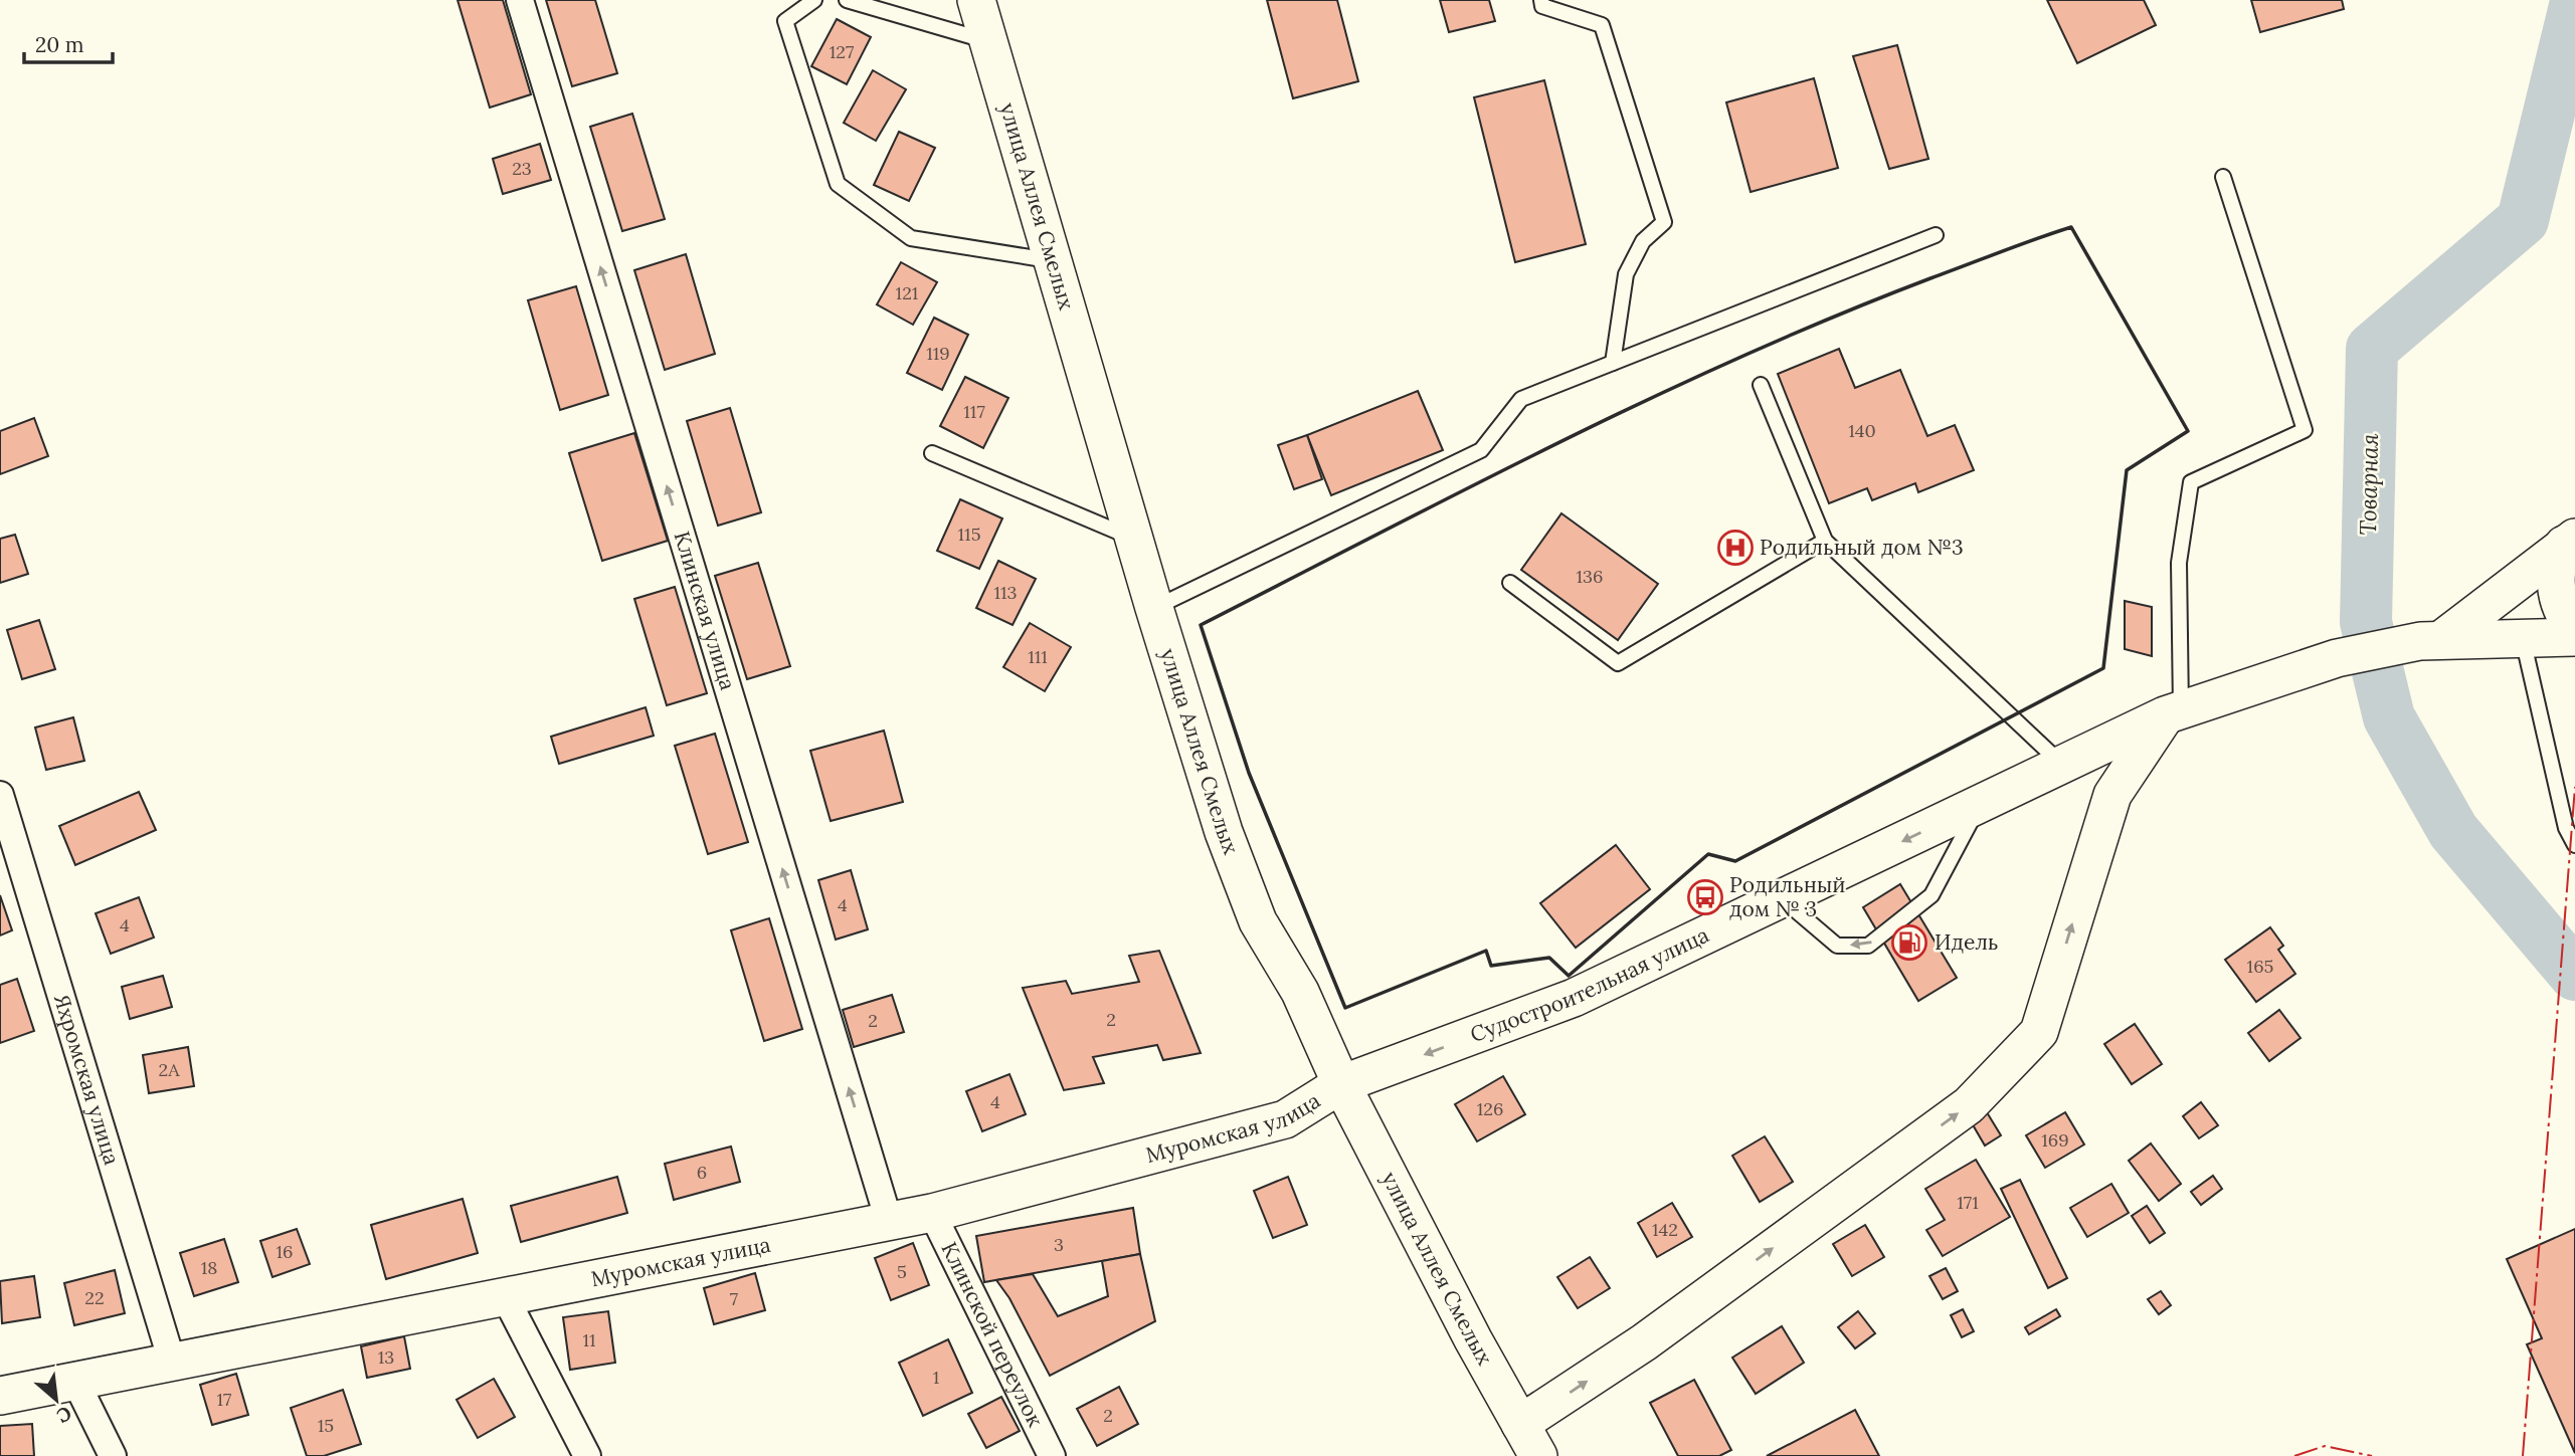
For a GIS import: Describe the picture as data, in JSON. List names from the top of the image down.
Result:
{
  "streets": {
    "main road": ["улица Аллея Смелых", "Судостроительная улица", "Муромская улица"],
    "street": ["Клинская улица", "Яхромская улица", "Клинской переулок"]
  },
  "crossings": [
    ["улица Аллея Смелых", "Судостроительная улица"],
    ["улица Аллея Смелых", "Муромская улица"],
    ["Клинская улица", "Муромская улица"],
    ["Судостроительная улица", "Муромская улица"],
    ["Яхромская улица", "Муромская улица"],
    ["Муромская улица", "Клинской переулок"]
  ],
  "one_way": ["Клинская улица", "Судостроительная улица"],
  "water": ["Товарная"],
  "places": {
    "hospital": ["Родильный дом №3"],
    "bus stop": ["Родильный дом № 3"],
    "fuel station": ["Идель"]
  },
  "house_numbers": [
    "127",
    "23",
    "121",
    "119",
    "117",
    "140",
    "115",
    "136",
    "113",
    "111",
    "4",
    "4",
    "165",
    "2",
    "2",
    "2А",
    "4",
    "126",
    "169",
    "6",
    "171",
    "142",
    "3",
    "16",
    "18",
    "5",
    "22",
    "7",
    "11",
    "13",
    "1",
    "17",
    "2",
    "15"
  ],
  "scale_bar": "20 m",
  "north": "bottom right"
}
